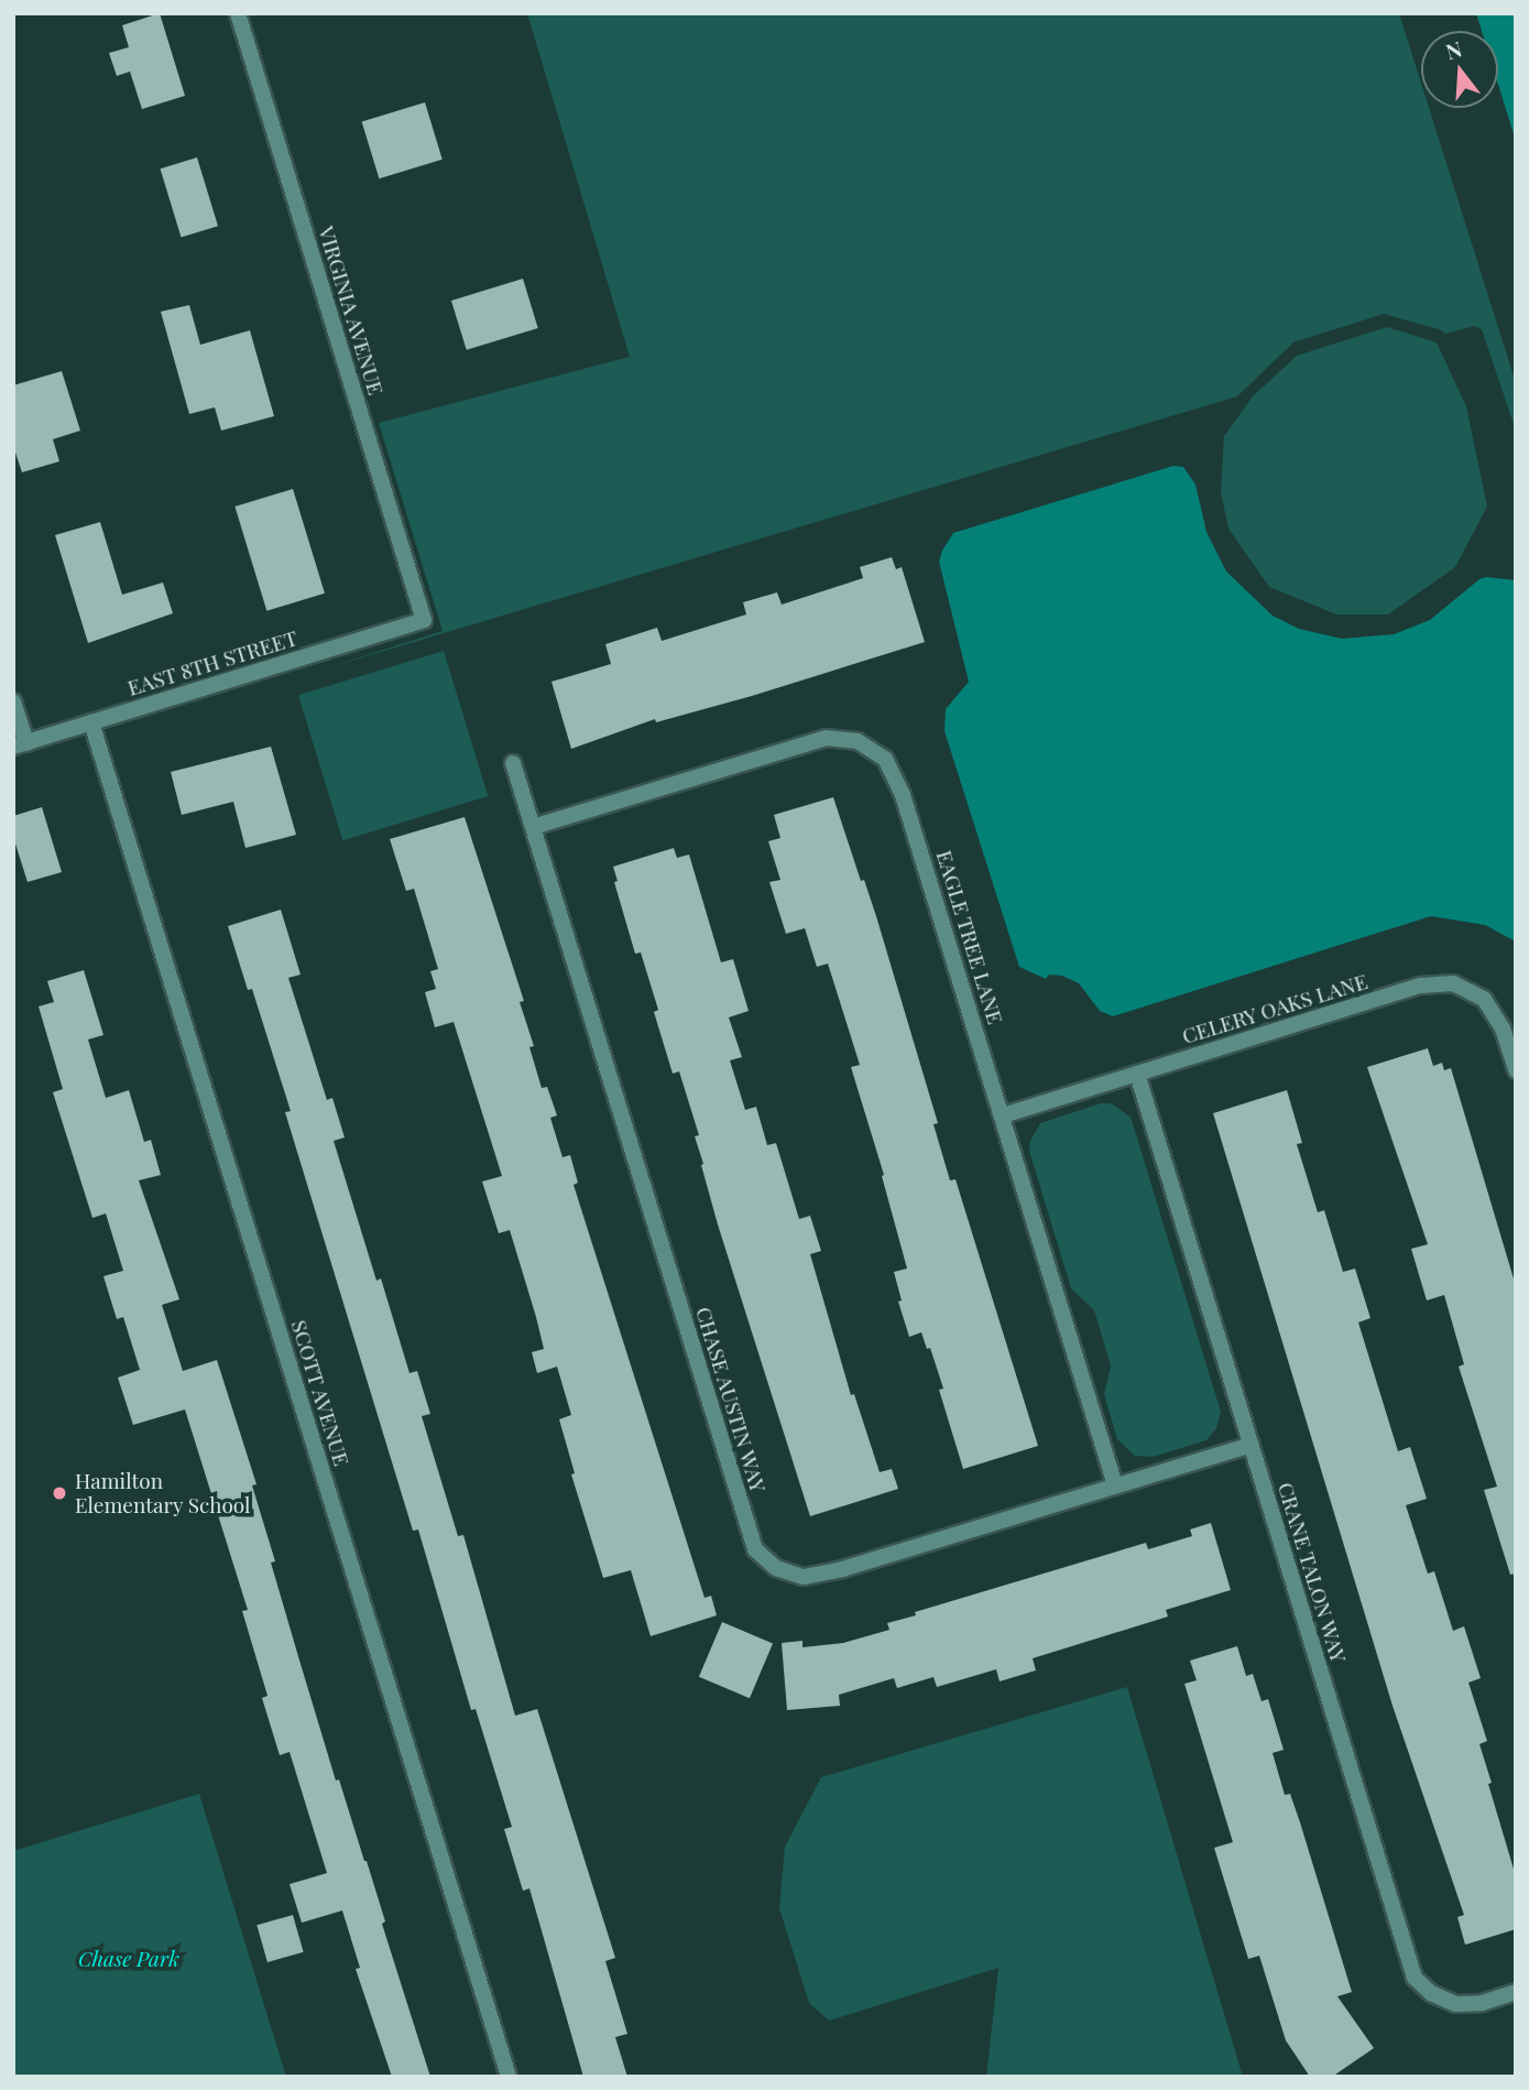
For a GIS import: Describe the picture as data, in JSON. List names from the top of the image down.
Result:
{
  "streets": {
    "street": [
      "VIRGINIA AVENUE",
      "EAST 8TH STREET",
      "EAGLE TREE LANE",
      "CELERY OAKS LANE",
      "SCOTT AVENUE",
      "CHASE AUSTIN WAY",
      "CRANE TALON WAY"
    ]
  },
  "crossings": [
    ["VIRGINIA AVENUE", "EAST 8TH STREET"],
    ["EAST 8TH STREET", "SCOTT AVENUE"],
    ["EAGLE TREE LANE", "CELERY OAKS LANE"],
    ["EAGLE TREE LANE", "CHASE AUSTIN WAY"],
    ["CELERY OAKS LANE", "CRANE TALON WAY"],
    ["CHASE AUSTIN WAY", "CRANE TALON WAY"]
  ],
  "parks": ["Chase Park"],
  "places": ["Hamilton Elementary School"],
  "north": "top"
}
